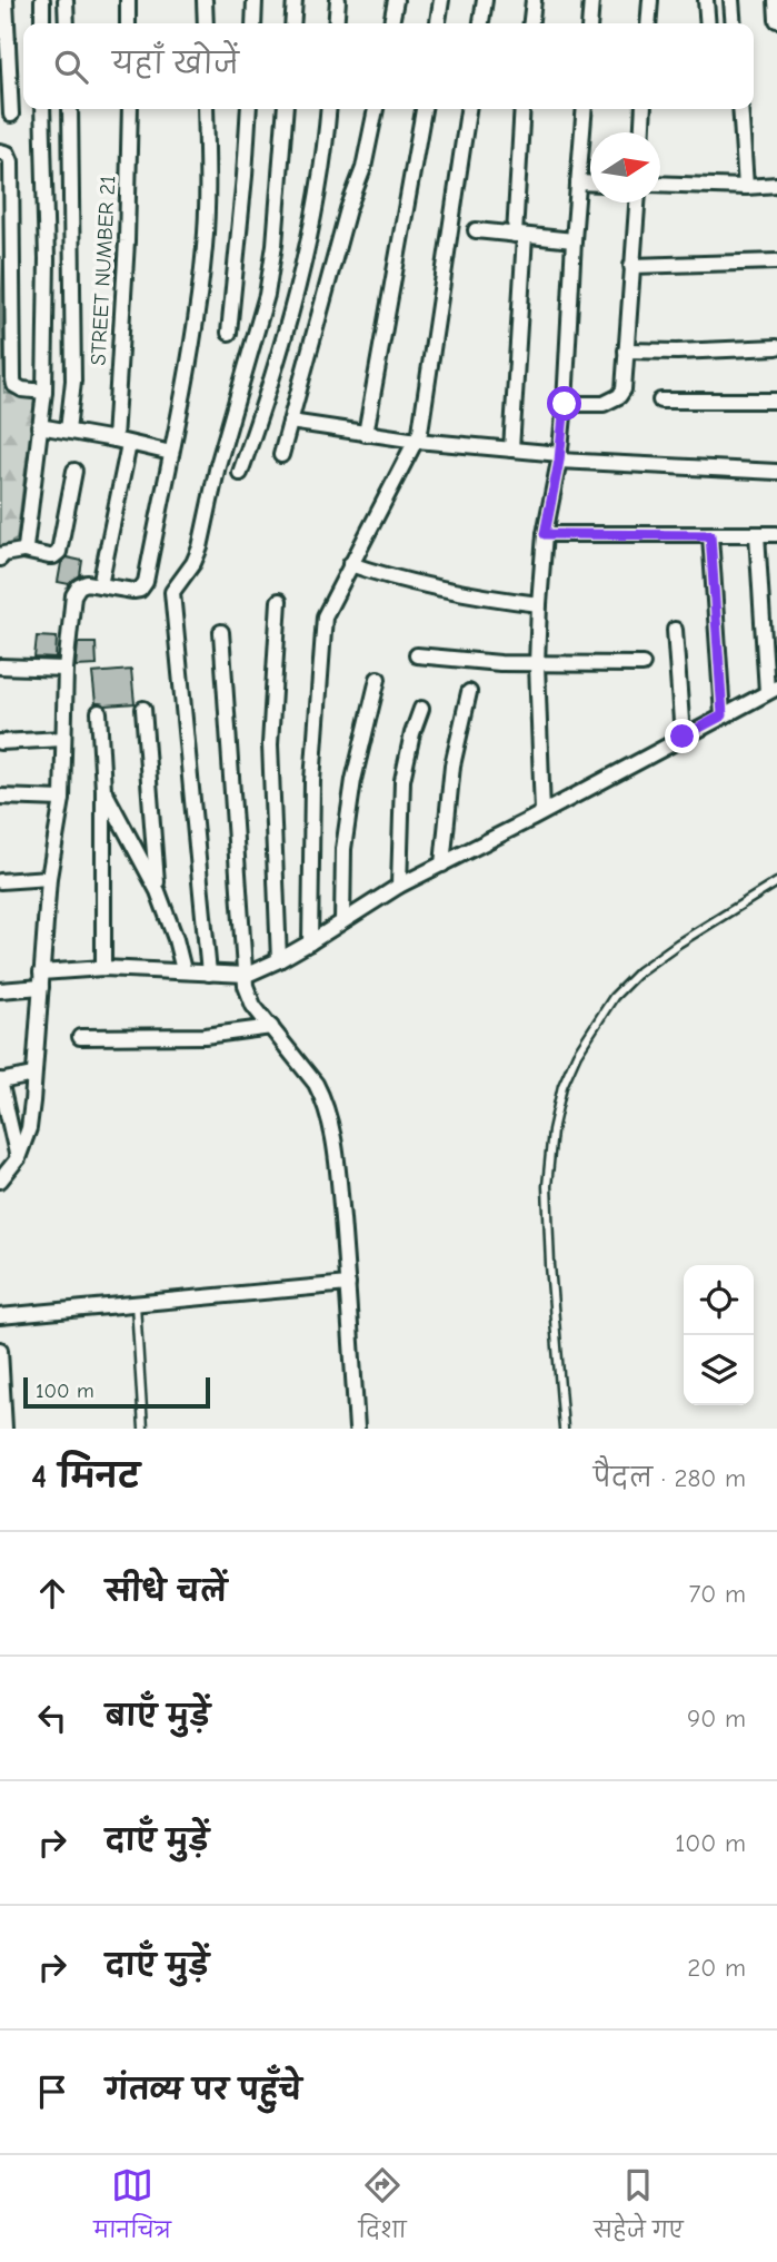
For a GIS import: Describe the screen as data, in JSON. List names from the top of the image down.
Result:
{
  "streets": {
    "street": ["STREET NUMBER 21"]
  },
  "scale_bar": "100 m",
  "north": "right",
  "page": {
    "search": "यहाँ खोजें",
    "scale": "100 m",
    "heading": ["4 मिनट", "पैदल · 280 m"],
    "list": [
      ["सीधे चलें", "70 m"],
      ["बाएँ मुड़ें", "90 m"],
      ["दाएँ मुड़ें", "100 m"],
      ["दाएँ मुड़ें", "20 m"],
      "गंतव्य पर पहुँचे"
    ],
    "nav": ["मानचित्र", "दिशा", "सहेजे गए"]
  }
}
